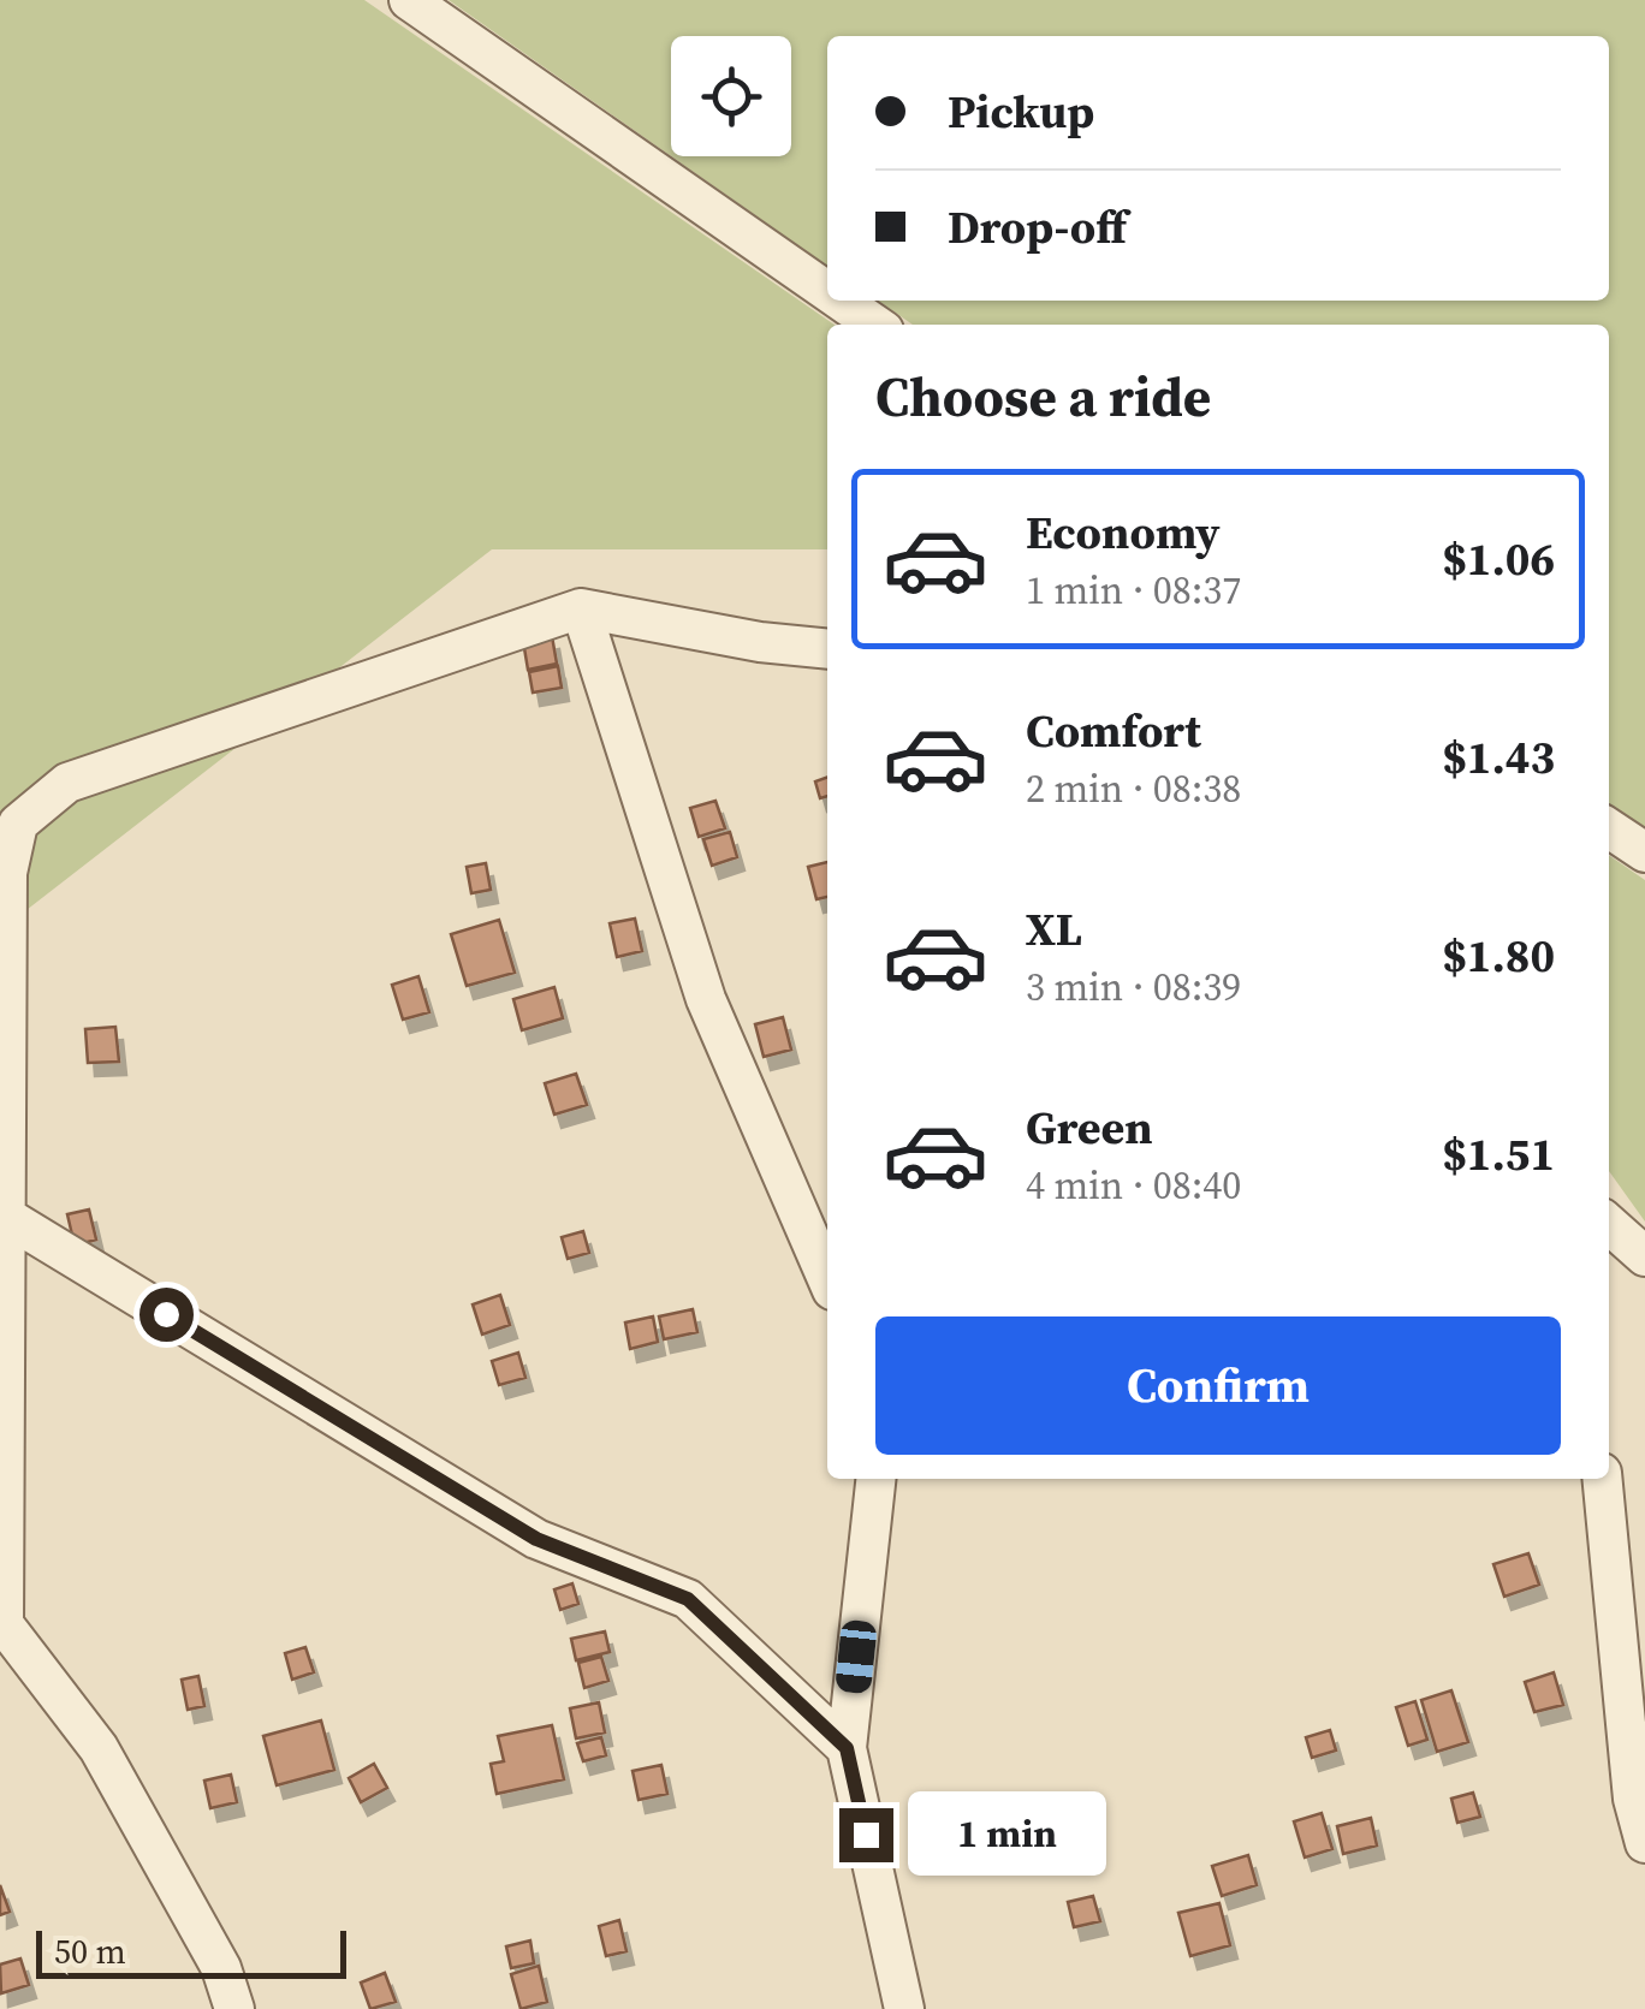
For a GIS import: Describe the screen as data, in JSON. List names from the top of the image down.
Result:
{
  "scale_bar": "50 m",
  "page": {
    "banner": ["Pickup", "Drop-off"],
    "heading": "Choose a ride",
    "list": [
      {
        "name": "Economy",
        "note": "1 min · 08:37",
        "value": "$1.06"
      },
      {
        "name": "Comfort",
        "note": "2 min · 08:38",
        "value": "$1.43"
      },
      {
        "name": "XL",
        "note": "3 min · 08:39",
        "value": "$1.80"
      },
      {
        "name": "Green",
        "note": "4 min · 08:40",
        "value": "$1.51"
      }
    ],
    "buttons": "Confirm",
    "bubble": "1 min",
    "scale": "50 m"
  }
}
